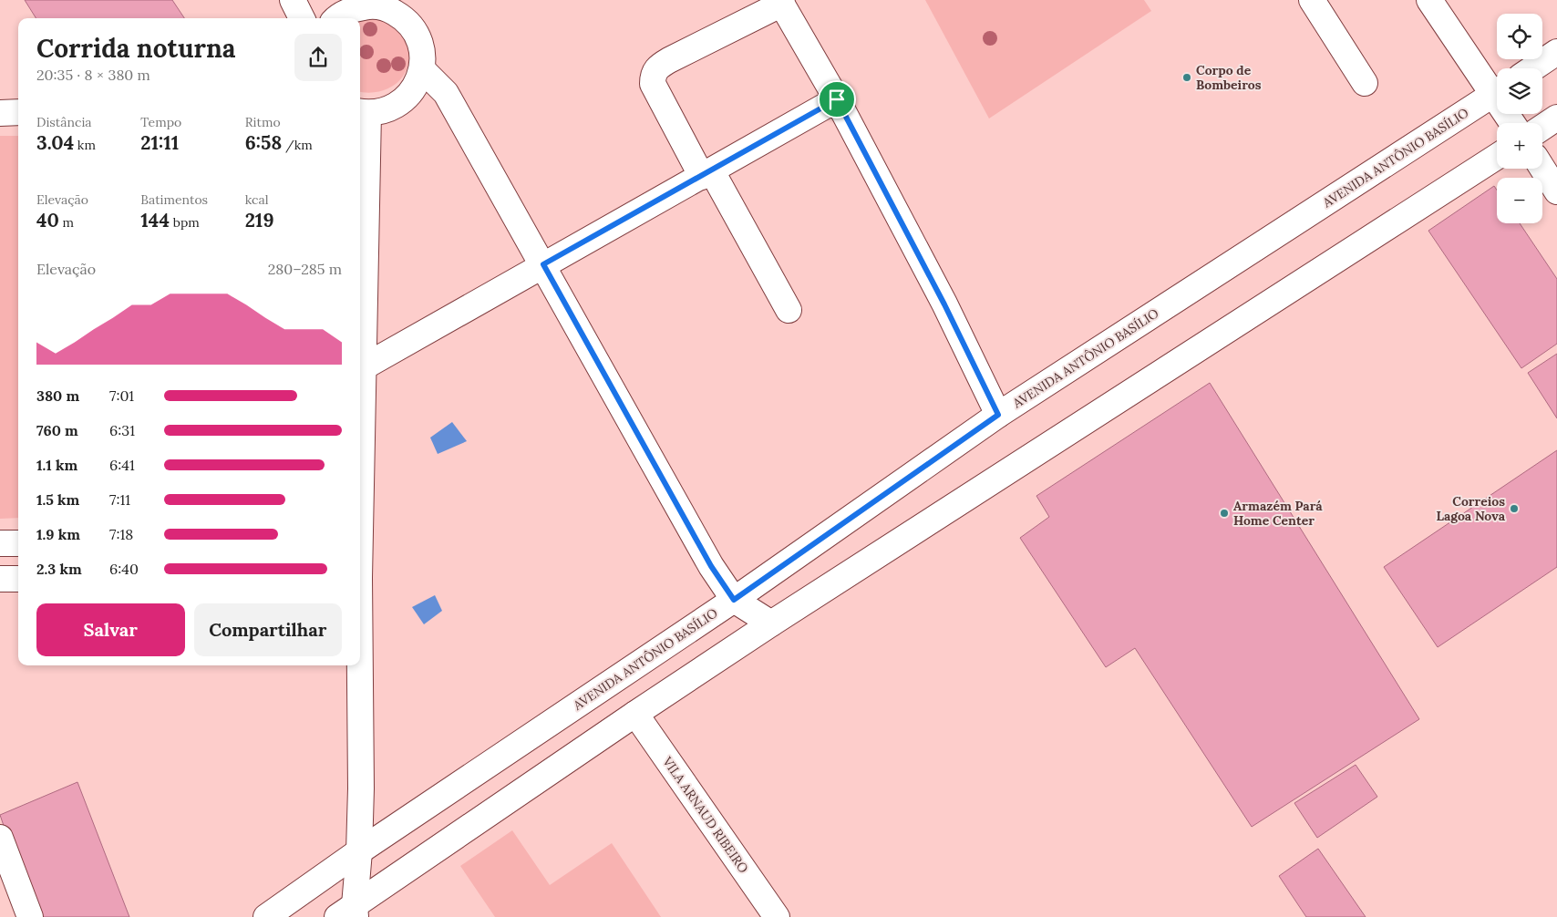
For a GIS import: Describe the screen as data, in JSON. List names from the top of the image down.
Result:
{
  "streets": {
    "street": ["AVENIDA ANTÔNIO BASÍLIO", "VILA ARNAUD RIBEIRO"]
  },
  "places": ["Corpo de Bombeiros", "Correios Lagoa Nova", "Armazém Pará Home Center"],
  "page": {
    "map_buttons": ["+", "−"],
    "heading": ["Corrida noturna", "20:35 · 8 × 380 m"],
    "stats": [
      ["Distância", "3.04 km"],
      ["Tempo", "21:11"],
      ["Ritmo", "6:58 /km"],
      ["Elevação", "40 m"],
      ["Batimentos", "144 bpm"],
      ["kcal", "219"]
    ],
    "chart": ["Elevação", "280–285 m"],
    "list": [
      {
        "name": "380 m",
        "note": "7:01"
      },
      {
        "name": "760 m",
        "note": "6:31"
      },
      {
        "name": "1.1 km",
        "note": "6:41"
      },
      {
        "name": "1.5 km",
        "note": "7:11"
      },
      {
        "name": "1.9 km",
        "note": "7:18"
      },
      {
        "name": "2.3 km",
        "note": "6:40"
      }
    ],
    "buttons": ["Salvar", "Compartilhar"]
  }
}
